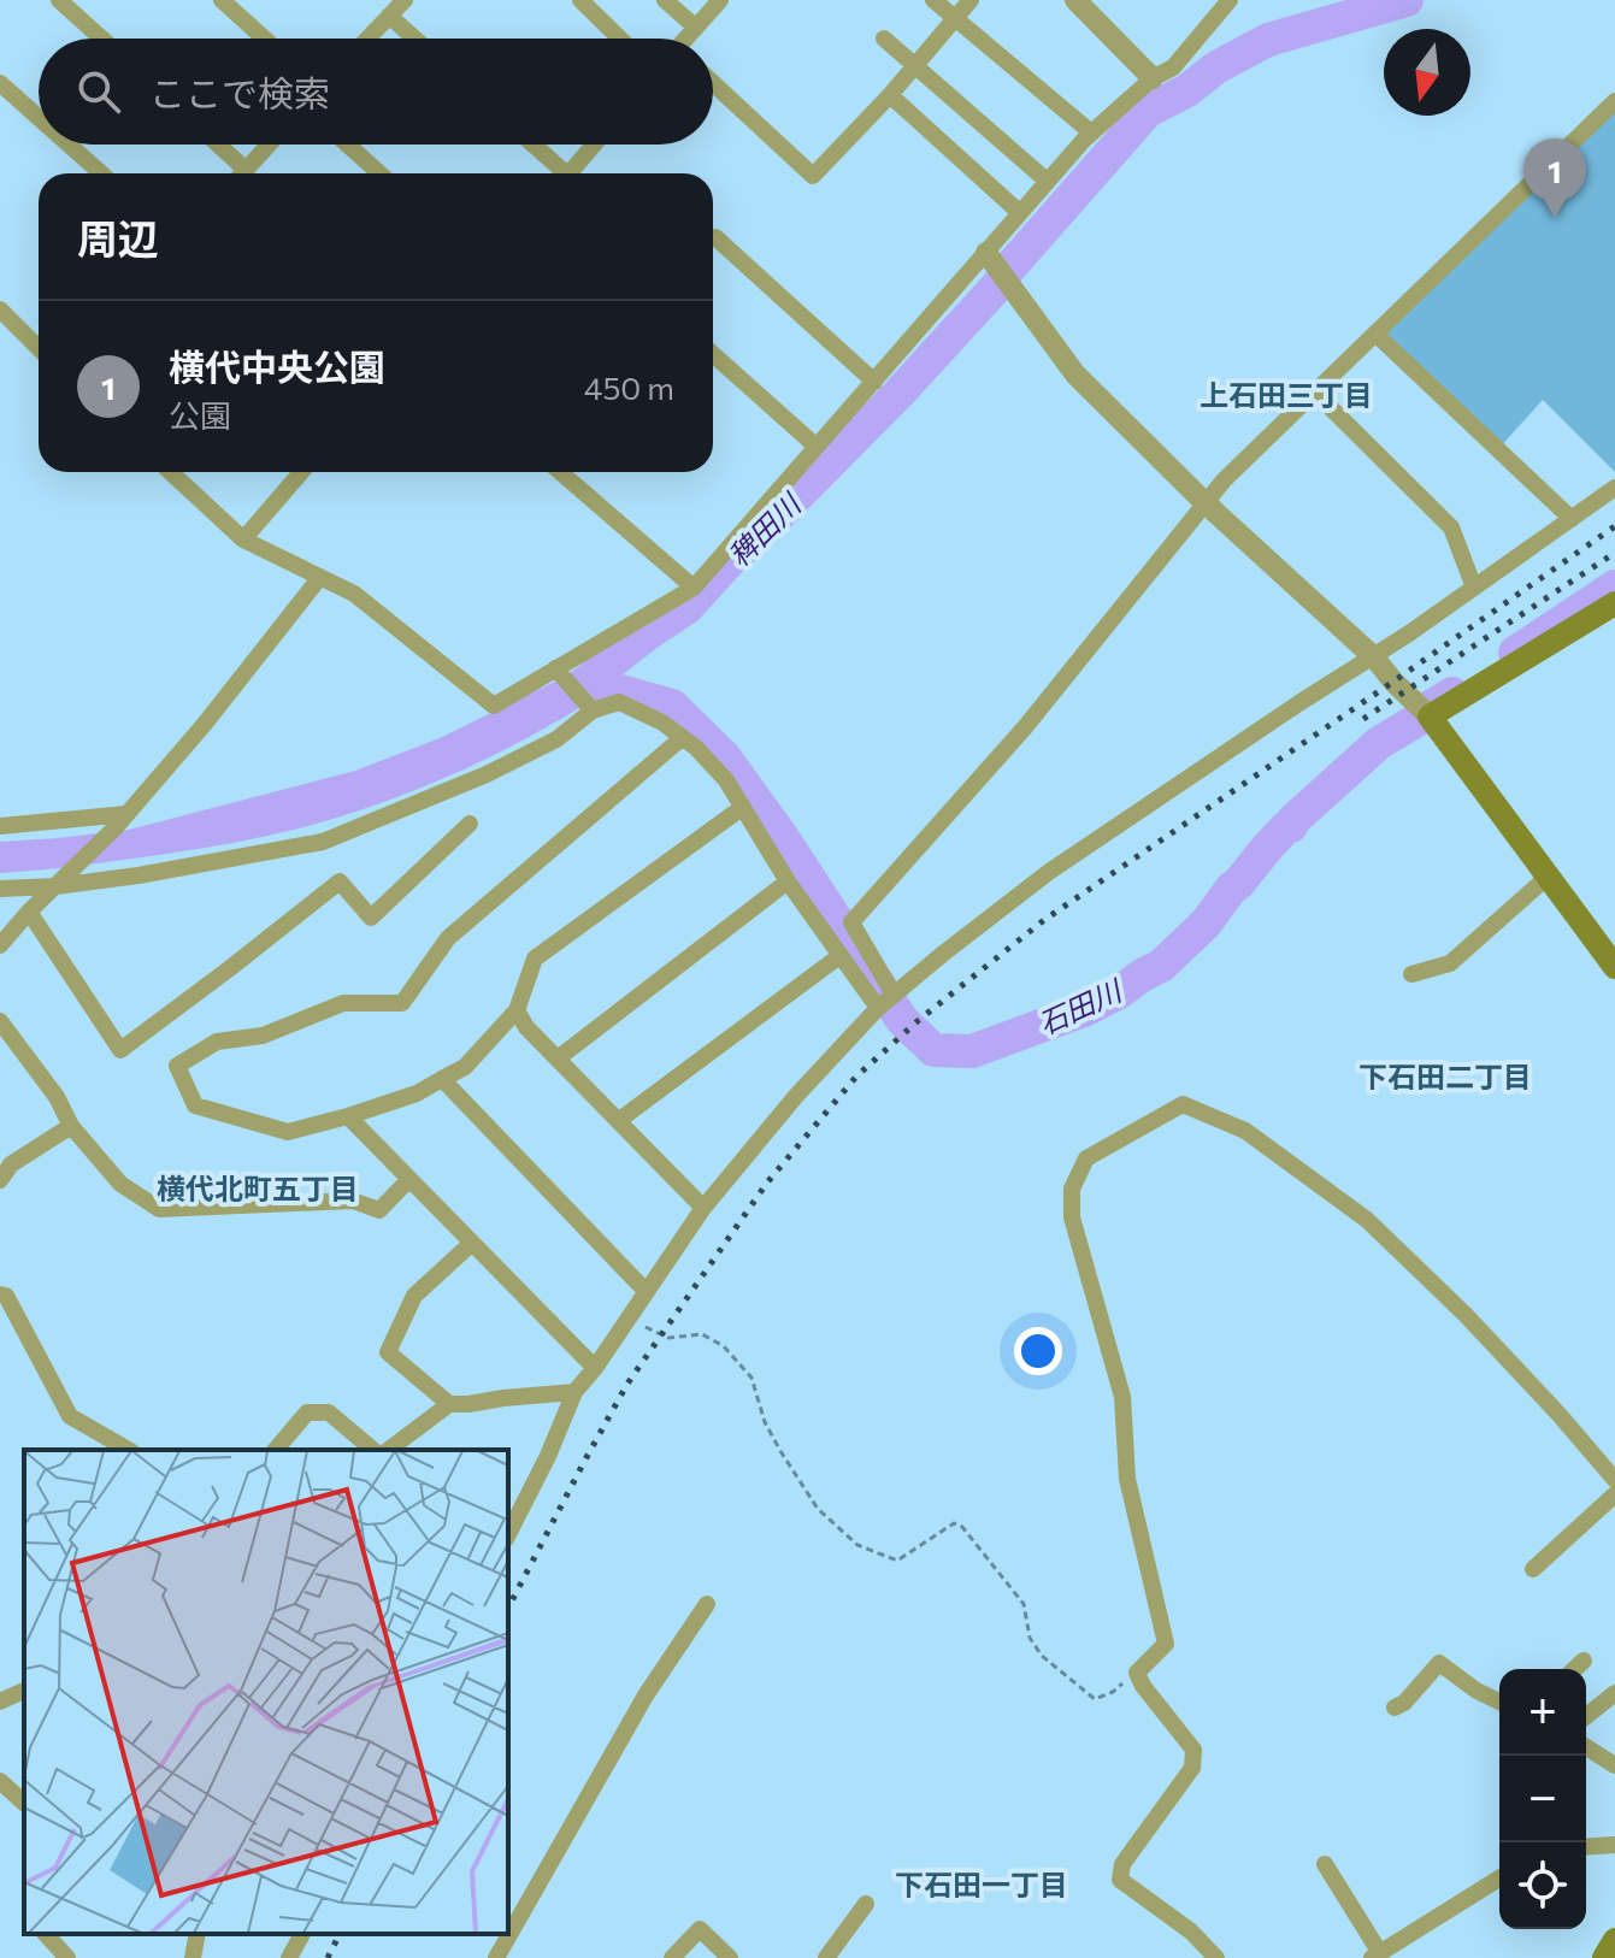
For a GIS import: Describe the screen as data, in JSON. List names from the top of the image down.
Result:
{
  "districts": [
    "上石田三丁目",
    "下石田二丁目",
    "横代北町五丁目",
    "下石田一丁目"
  ],
  "water": ["稗田川", "石田川"],
  "north": "bottom",
  "page": {
    "search": "ここで検索",
    "pins": "1",
    "heading": "周辺",
    "list": [
      {
        "mark": "1",
        "name": "横代中央公園",
        "note": "公園",
        "value": "450 m"
      }
    ],
    "map_buttons": ["+", "−"]
  }
}
